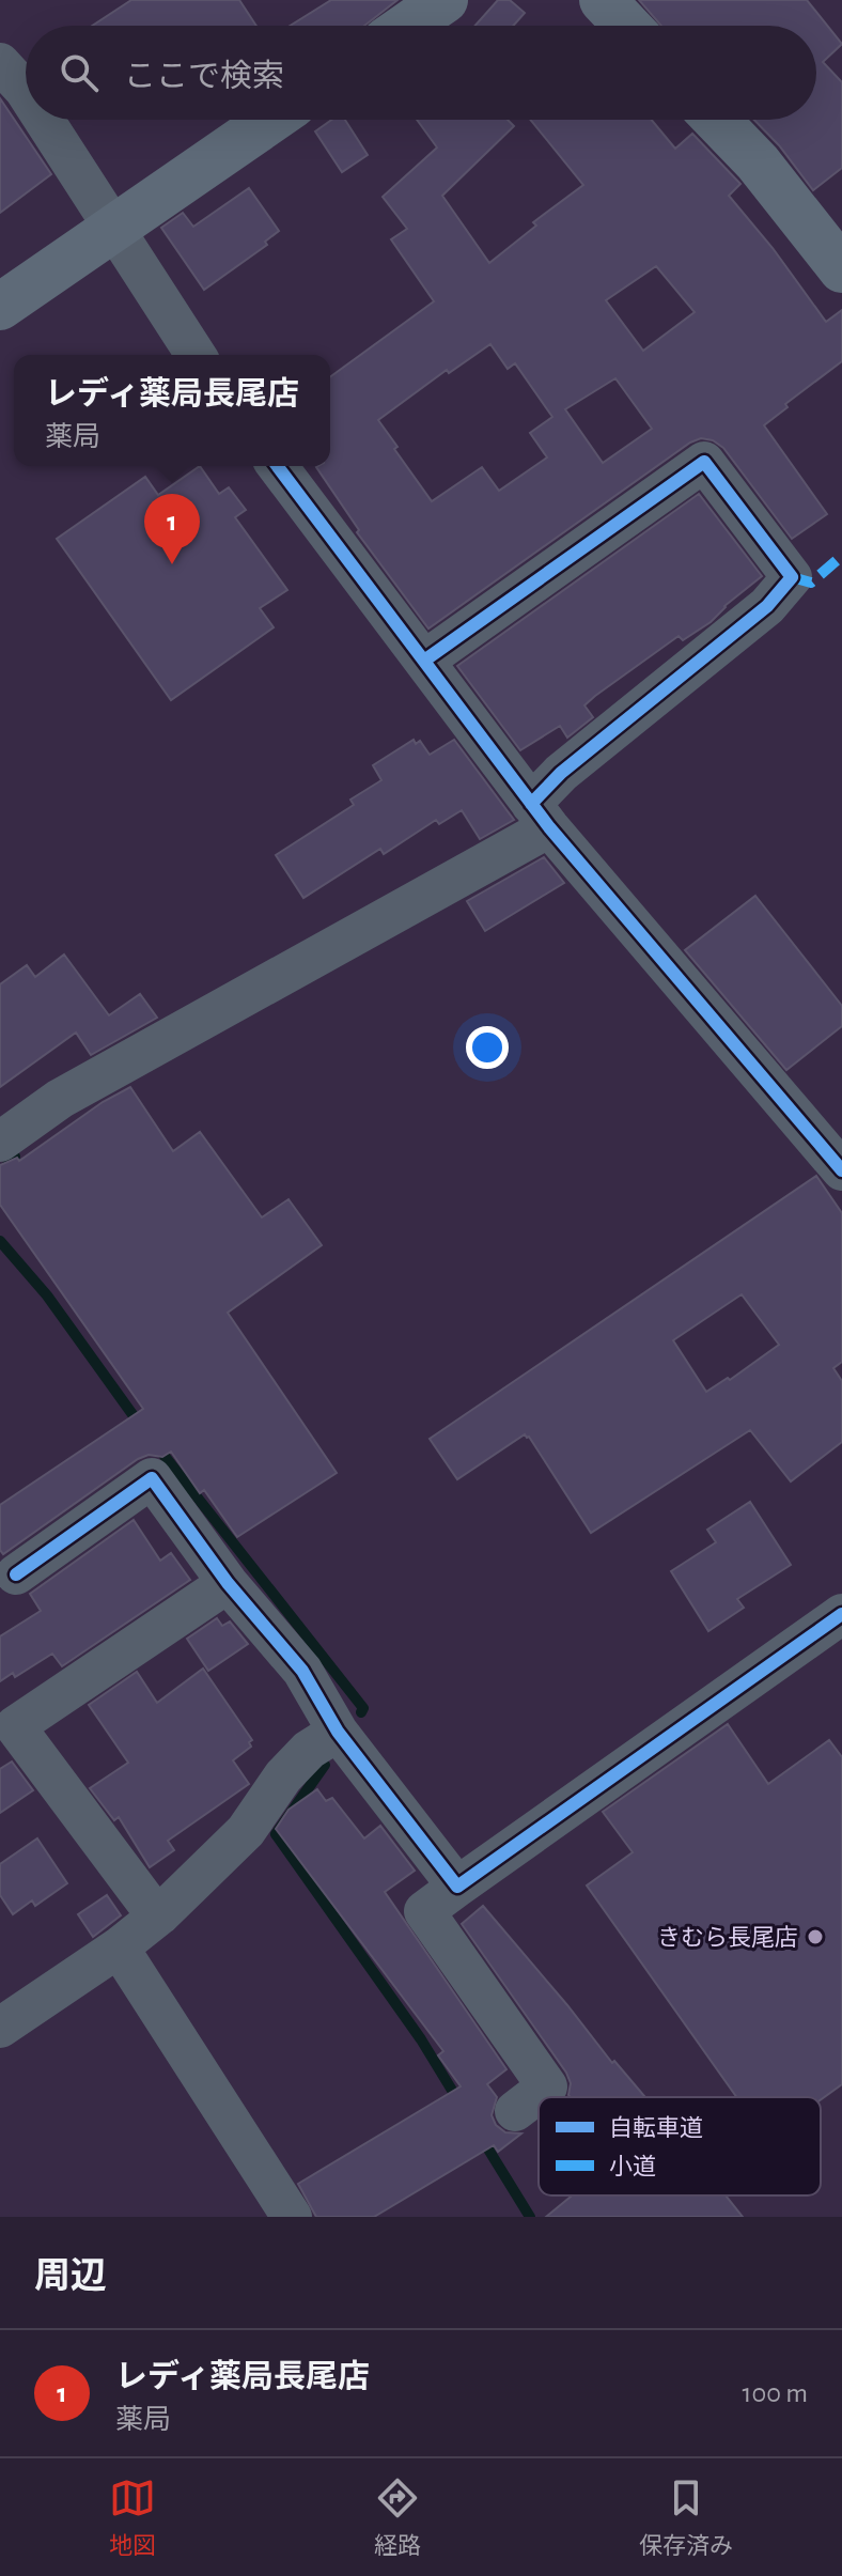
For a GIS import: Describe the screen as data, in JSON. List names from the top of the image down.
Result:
{
  "places": ["きむら長尾店"],
  "legend": ["自転車道", "小道"],
  "page": {
    "search": "ここで検索",
    "popup": ["レディ薬局長尾店", "薬局"],
    "pins": "1",
    "heading": "周辺",
    "list": [
      {
        "mark": "1",
        "name": "レディ薬局長尾店",
        "note": "薬局",
        "value": "100 m"
      }
    ],
    "nav": ["地図", "経路", "保存済み"]
  }
}
